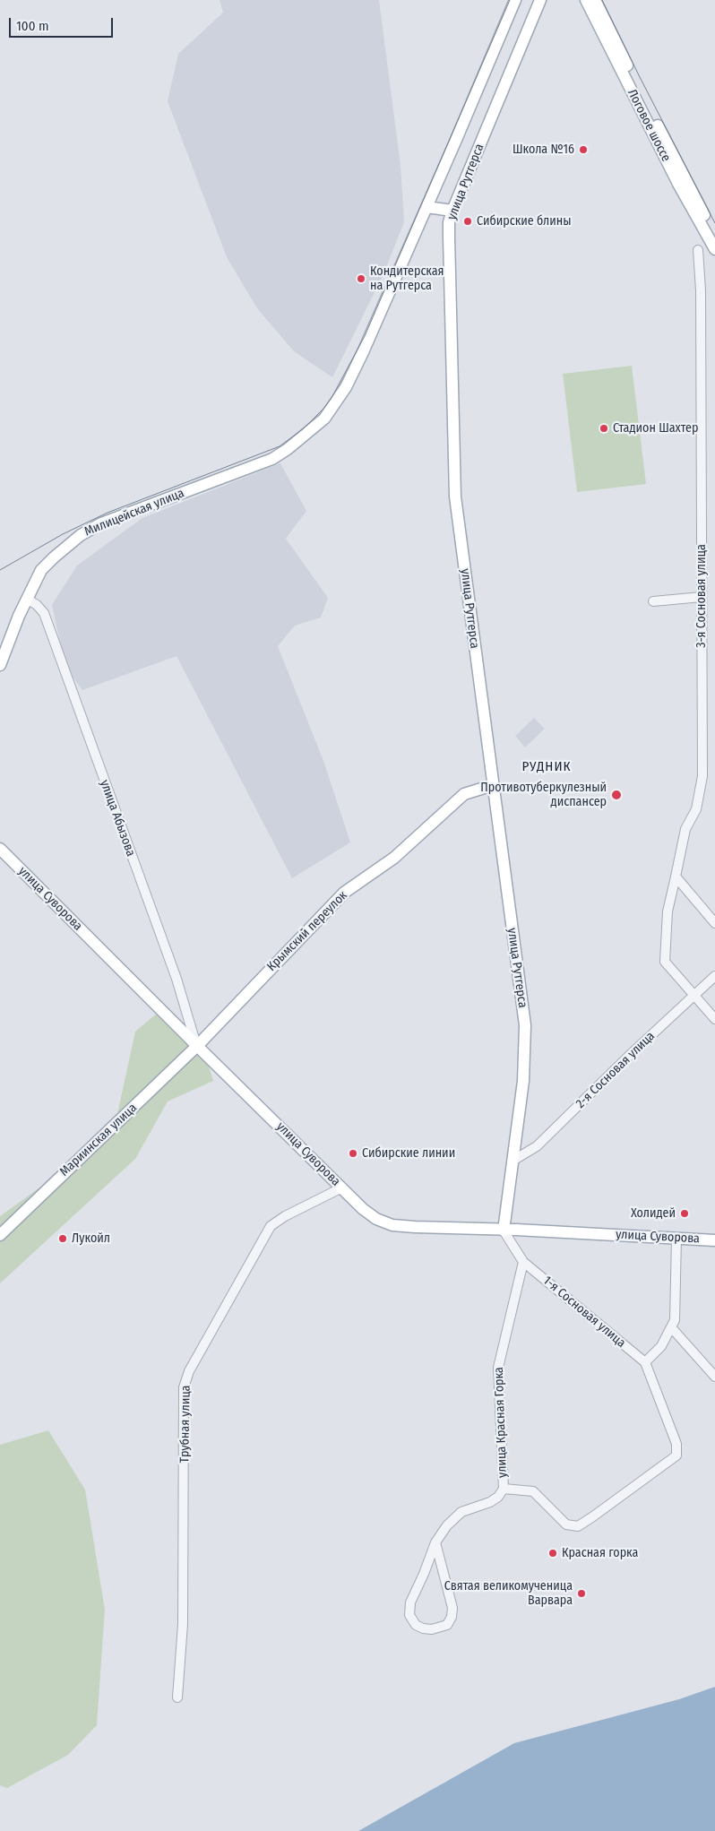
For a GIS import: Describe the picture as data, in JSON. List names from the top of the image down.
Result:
{
  "streets": {
    "main road": [
      "Логовое шоссе",
      "улица Рутгерса",
      "Милицейская улица",
      "улица Суворова",
      "Крымский переулок",
      "Мариинская улица"
    ],
    "street": [
      "3-я Сосновая улица",
      "улица Абызова",
      "2-я Сосновая улица",
      "1-я Сосновая улица",
      "улица Красная Горка",
      "Трубная улица"
    ]
  },
  "crossings": [
    ["улица Рутгерса", "Милицейская улица"],
    ["улица Рутгерса", "улица Суворова"],
    ["улица Рутгерса", "Крымский переулок"],
    ["улица Рутгерса", "2-я Сосновая улица"],
    ["Милицейская улица", "улица Абызова"],
    ["3-я Сосновая улица", "2-я Сосновая улица"],
    ["улица Абызова", "улица Суворова"],
    ["улица Абызова", "Крымский переулок"],
    ["улица Абызова", "Мариинская улица"],
    ["улица Суворова", "Крымский переулок"],
    ["улица Суворова", "Мариинская улица"],
    ["улица Суворова", "Трубная улица"],
    ["Крымский переулок", "Мариинская улица"],
    ["1-я Сосновая улица", "улица Красная Горка"]
  ],
  "districts": ["РУДНИК"],
  "places": [
    "Школа №16",
    "Сибирские блины",
    "Кондитерская на Рутгерса",
    "Стадион Шахтер",
    "Противотуберкулезный диспансер",
    "Сибирские линии",
    "Холидей",
    "Лукойл",
    "Красная горка",
    "Святая великомученица Варвара"
  ],
  "scale_bar": "100 m"
}
